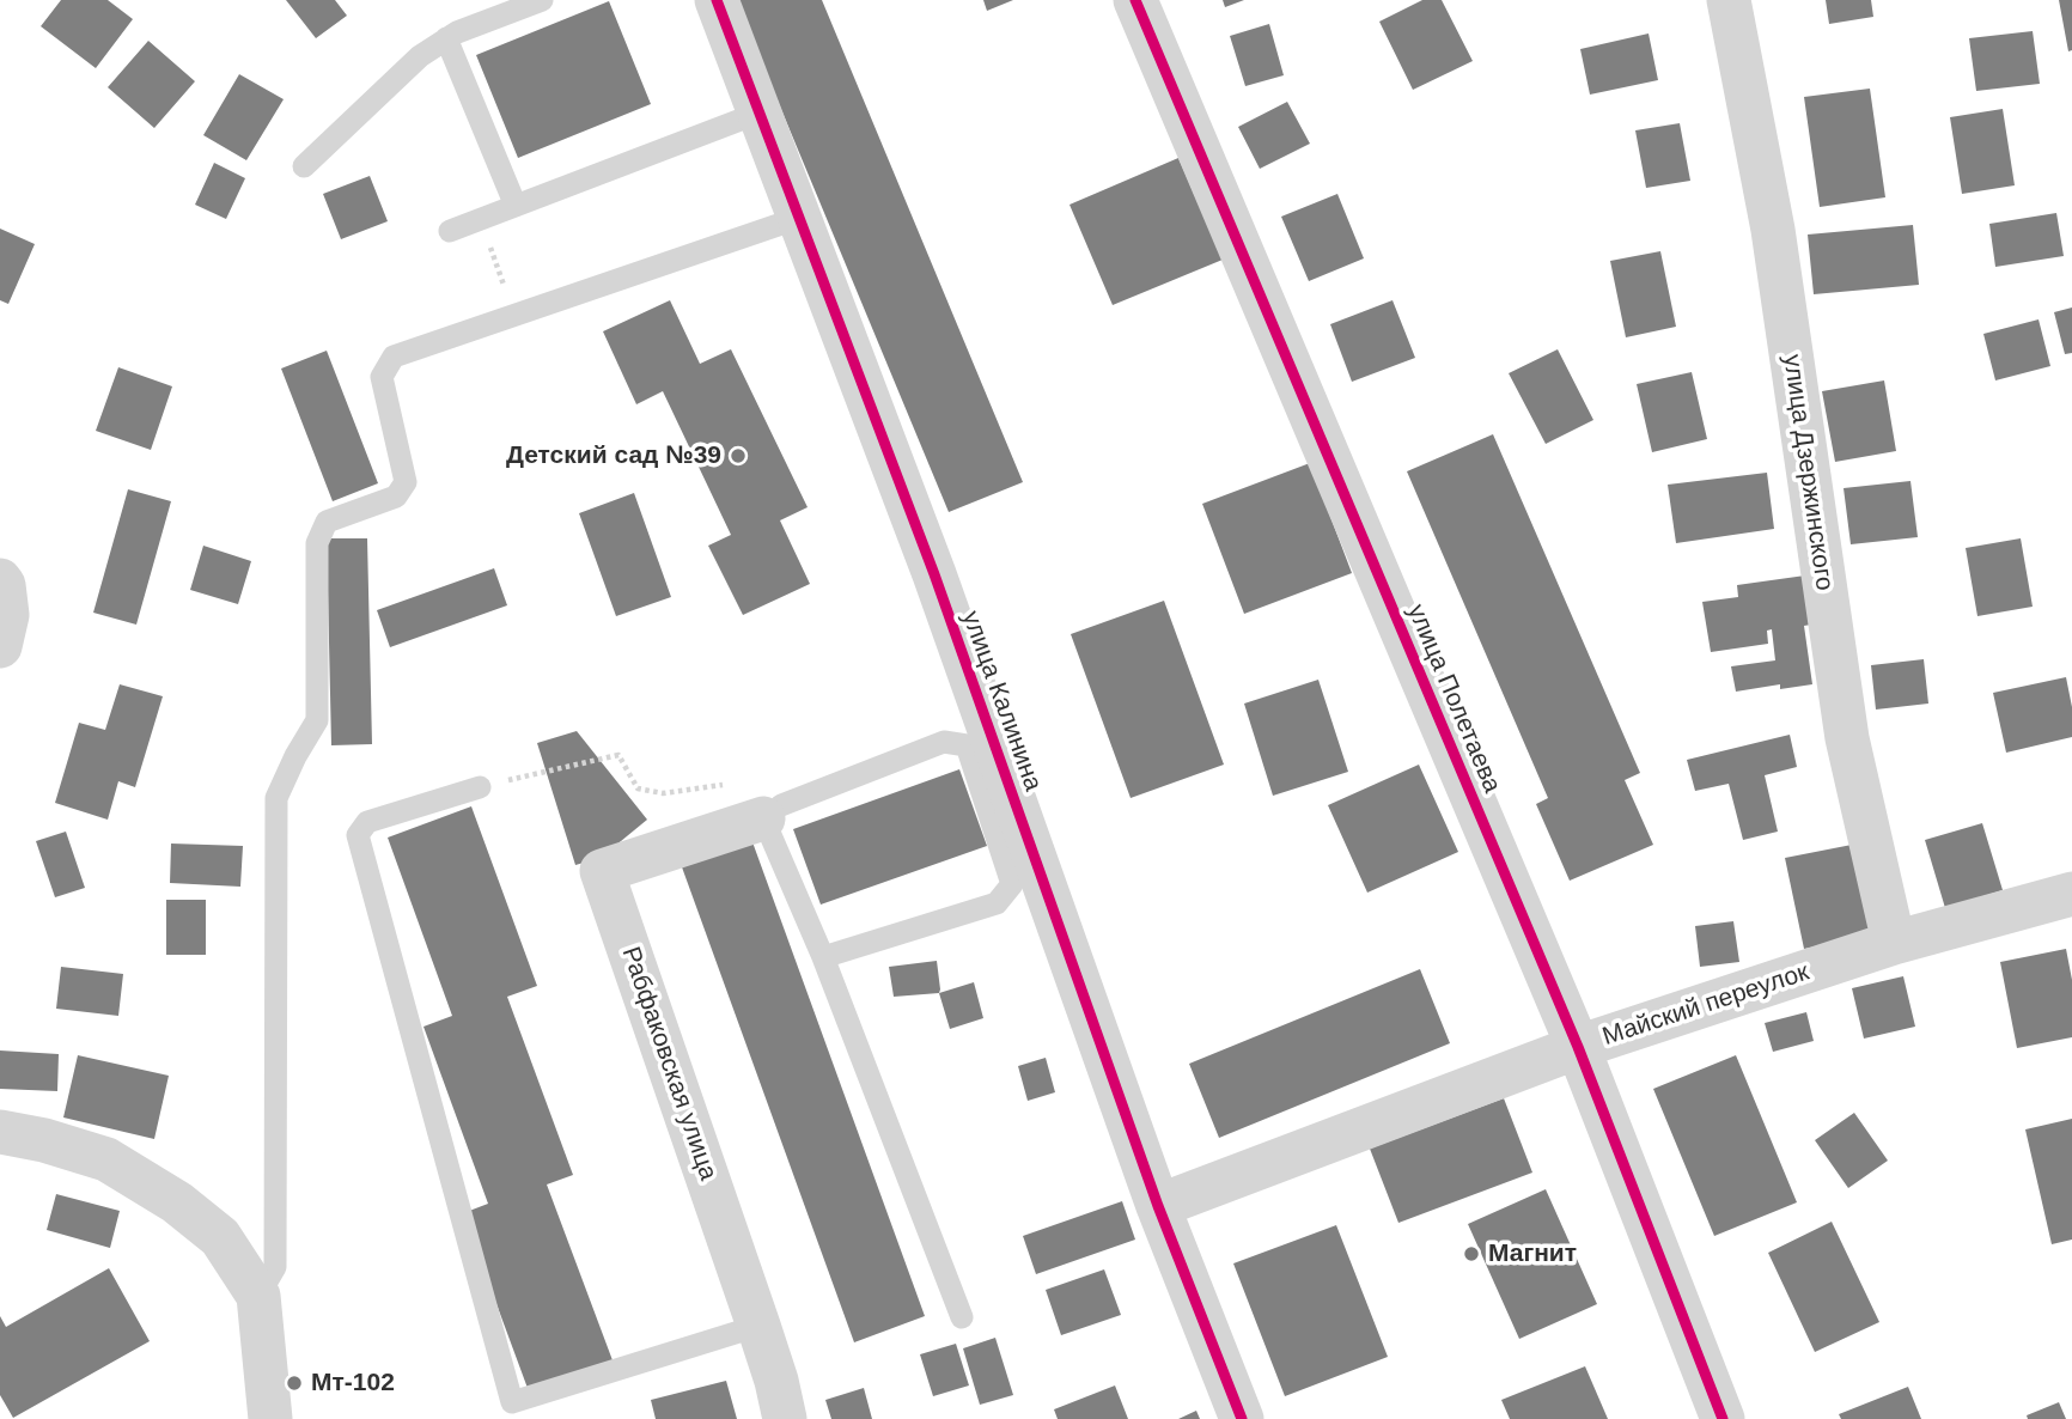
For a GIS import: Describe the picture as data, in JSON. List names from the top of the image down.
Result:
{
  "streets": {
    "street": [
      "улица Дзержинского",
      "улица Полетаева",
      "улица Калинина",
      "Майский переулок",
      "Рабфаковская улица"
    ]
  },
  "crossings": [
    ["улица Дзержинского", "Майский переулок"],
    ["улица Полетаева", "Майский переулок"],
    ["улица Калинина", "Майский переулок"]
  ],
  "places": ["Детский сад №39", "Магнит", "Мт-102"]
}
